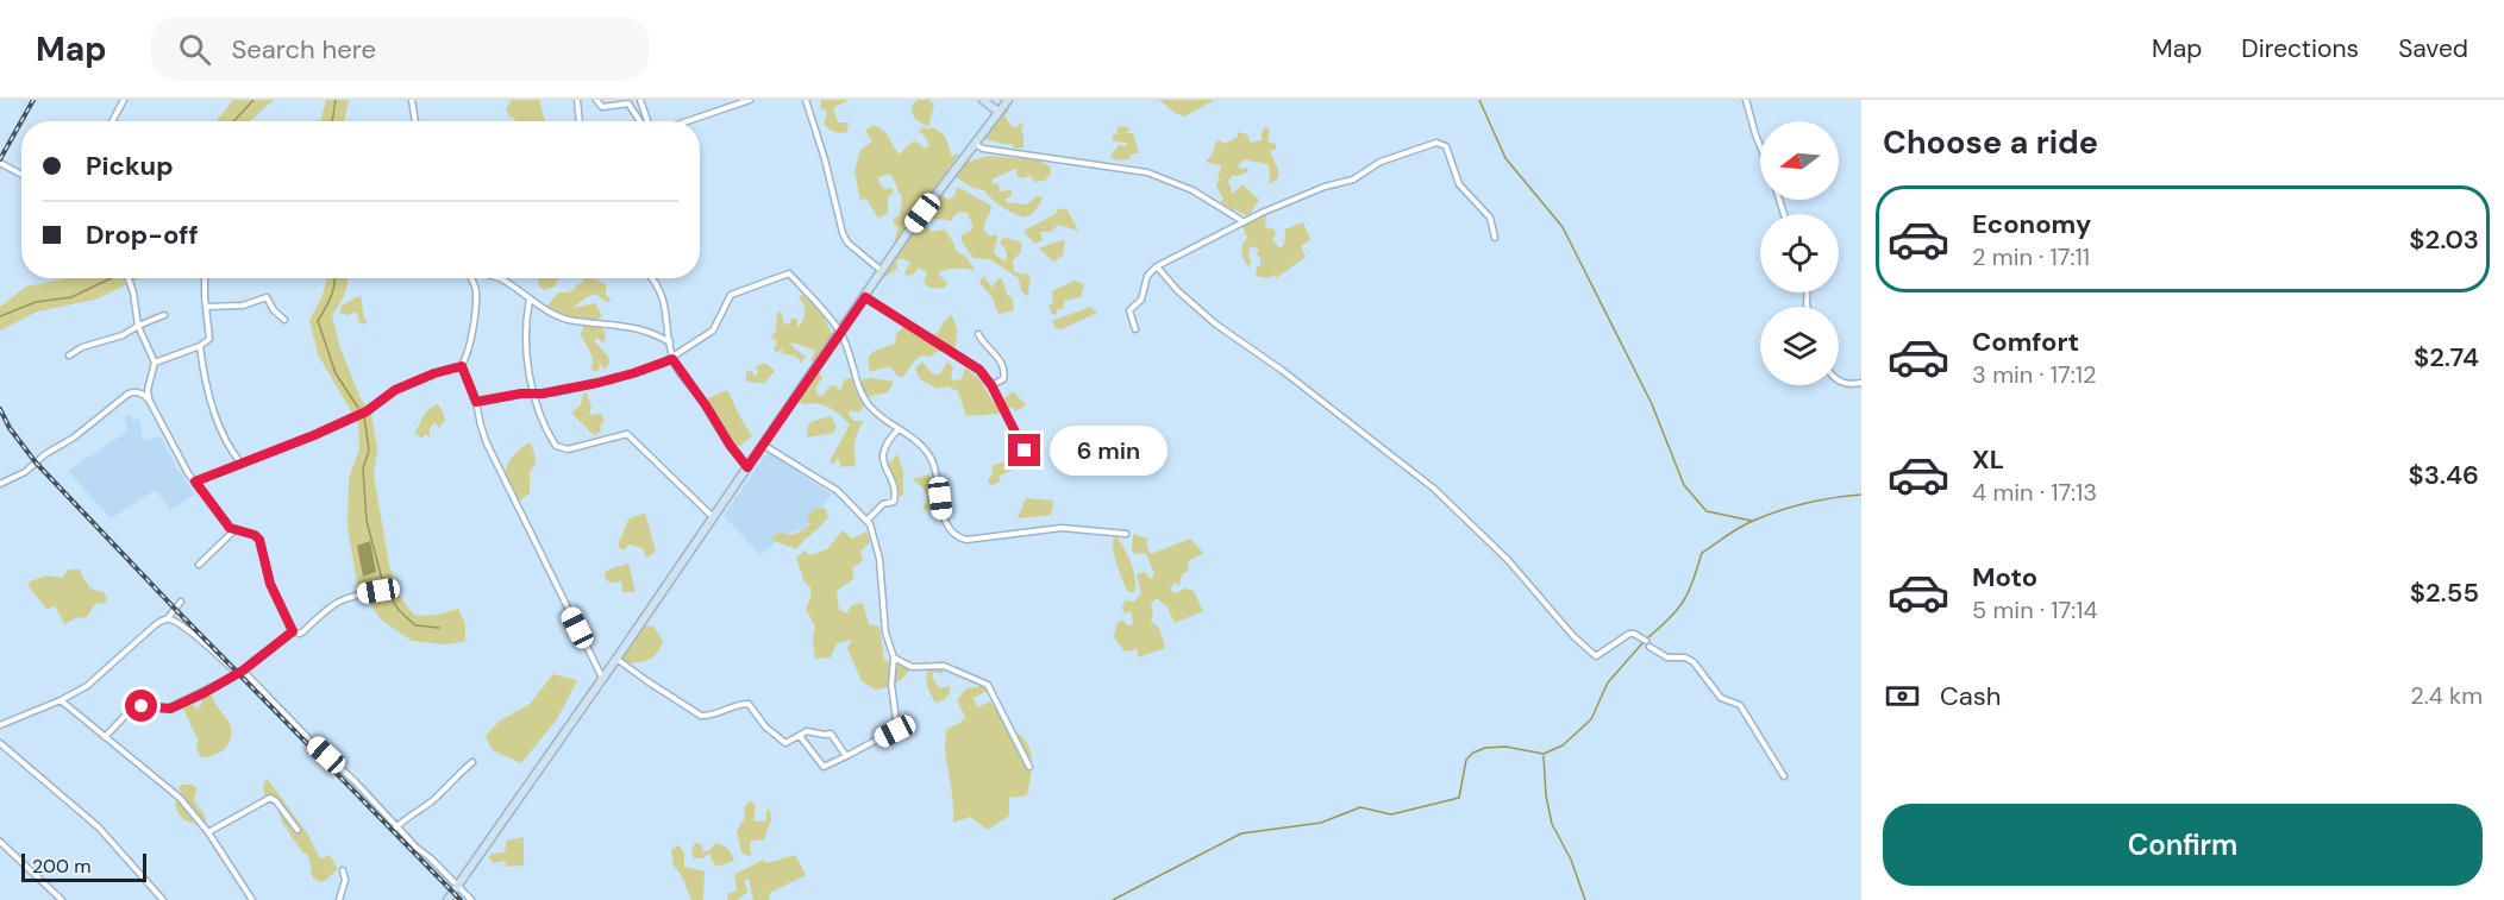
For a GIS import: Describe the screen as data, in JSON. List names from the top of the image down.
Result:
{
  "scale_bar": "200 m",
  "north": "left",
  "page": {
    "header": "Map",
    "search": "Search here",
    "nav": ["Map", "Directions", "Saved"],
    "heading": "Choose a ride",
    "banner": ["Pickup", "Drop-off"],
    "list": [
      {
        "name": "Economy",
        "note": "2 min · 17:11",
        "value": "$2.03"
      },
      {
        "name": "Comfort",
        "note": "3 min · 17:12",
        "value": "$2.74"
      },
      {
        "name": "XL",
        "note": "4 min · 17:13",
        "value": "$3.46"
      },
      {
        "name": "Moto",
        "note": "5 min · 17:14",
        "value": "$2.55"
      }
    ],
    "bubble": "6 min",
    "pay": ["Cash", "2.4 km"],
    "buttons": "Confirm",
    "scale": "200 m"
  }
}
